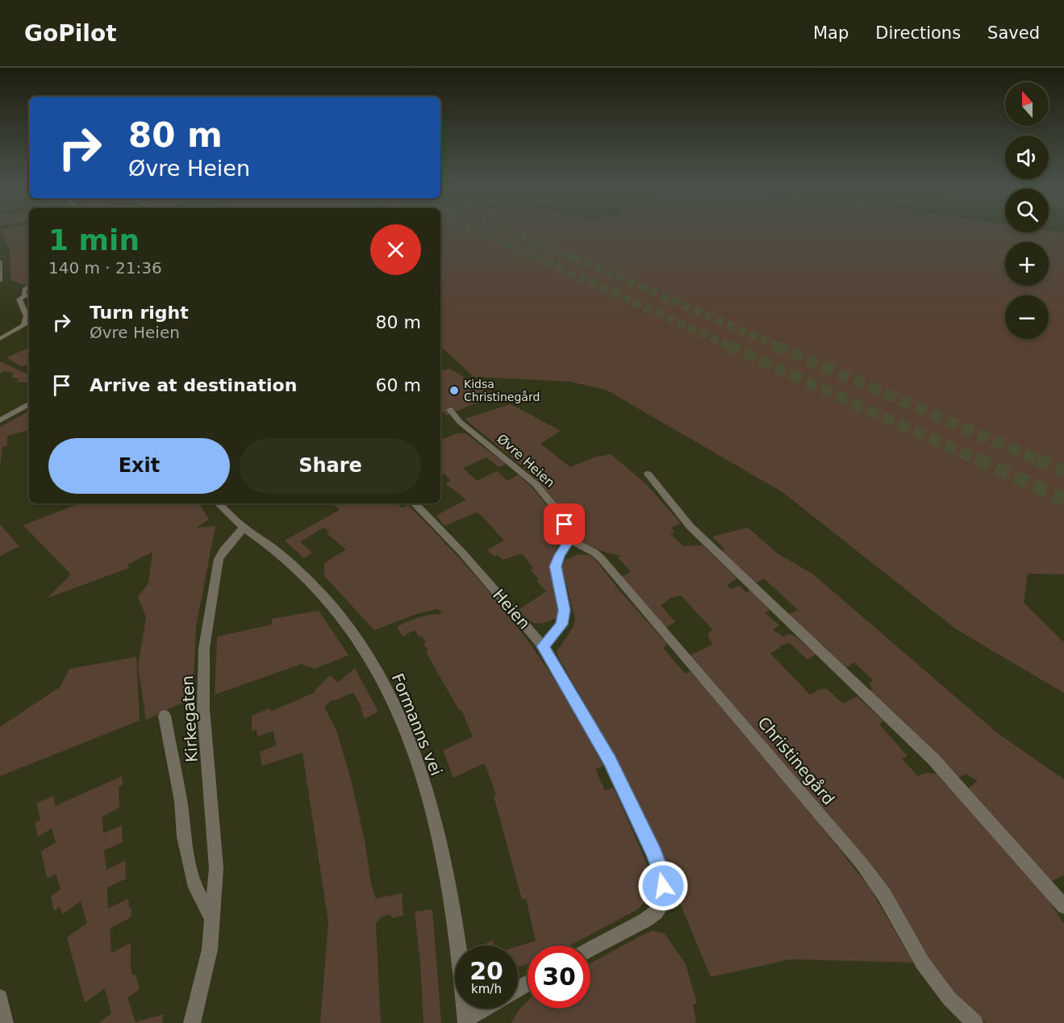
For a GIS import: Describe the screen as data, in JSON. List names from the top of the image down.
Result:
{
  "streets": {
    "street": [
      "Øvre Heien",
      "Heien",
      "Kirkegaten",
      "Formanns vei",
      "Christinegård"
    ]
  },
  "crossings": [
    ["Øvre Heien", "Christinegård"],
    ["Kirkegaten", "Formanns vei"]
  ],
  "places": ["Kidsa Christinegård"],
  "north": "top",
  "page": {
    "header": "GoPilot",
    "nav": ["Map", "Directions", "Saved"],
    "map_buttons": ["+", "−"],
    "turn": ["80 m", "Øvre Heien"],
    "heading": ["1 min", "140 m · 21:36"],
    "list": [
      {
        "name": "Turn right",
        "note": "Øvre Heien",
        "value": "80 m"
      },
      {
        "name": "Arrive at destination",
        "value": "60 m"
      }
    ],
    "buttons": ["Exit", "Share"],
    "speed": "20 km/h",
    "limit": "30"
  }
}
